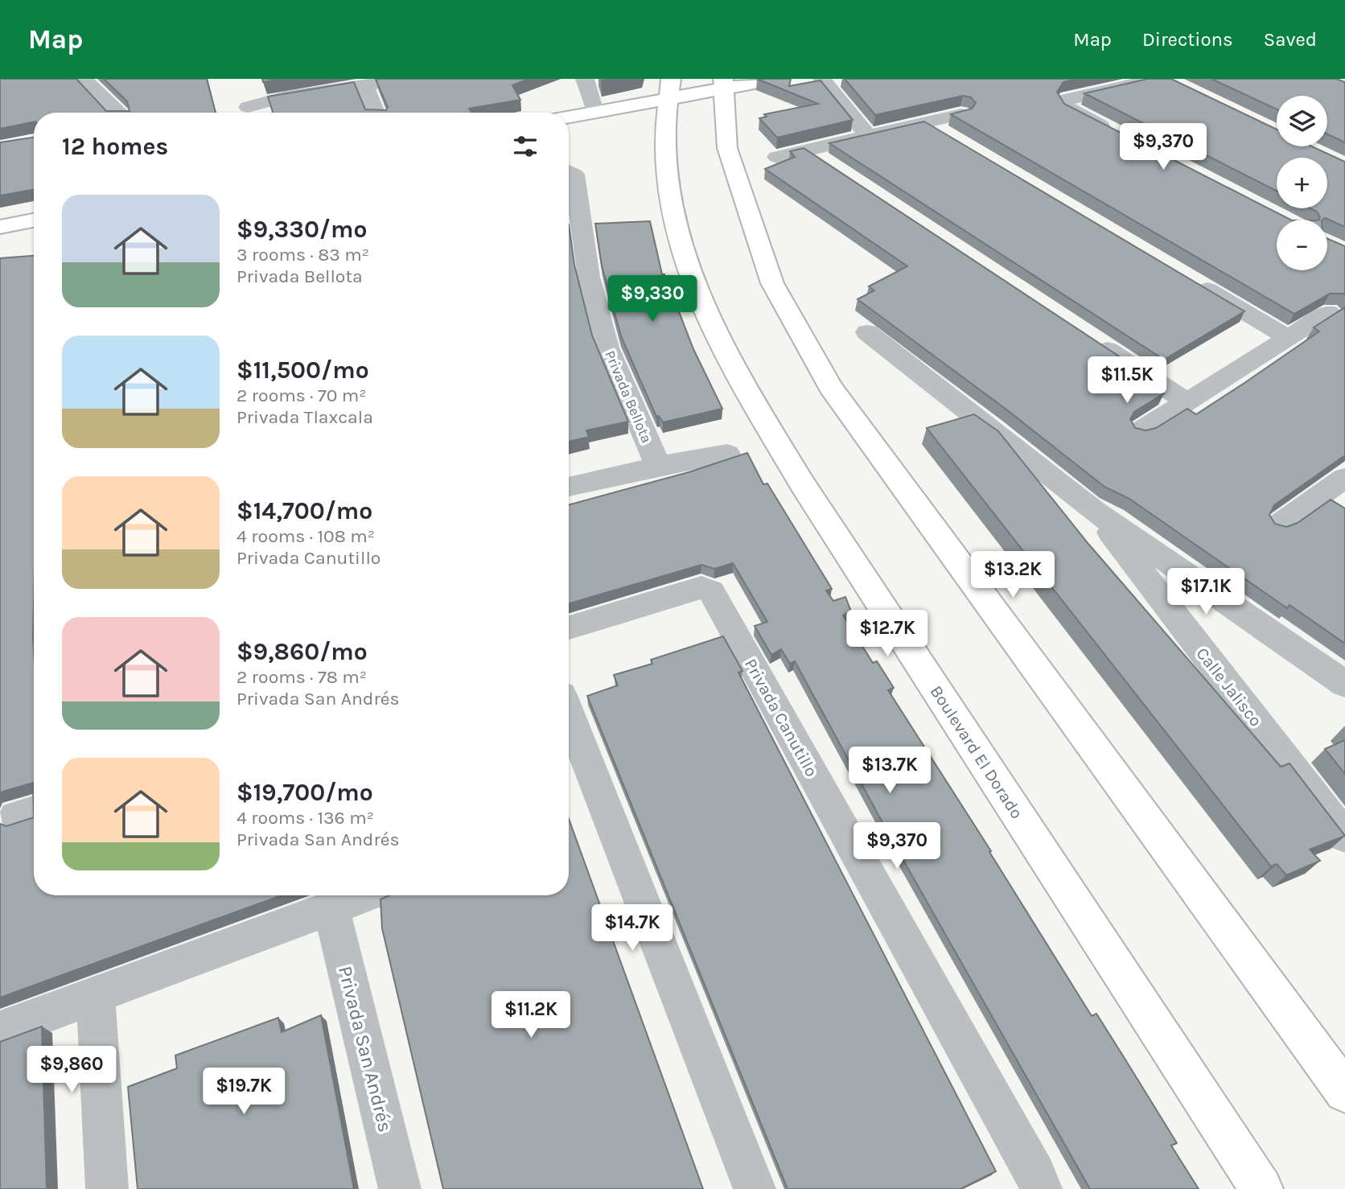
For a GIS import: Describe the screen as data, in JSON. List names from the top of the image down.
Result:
{
  "streets": {
    "main road": ["Boulevard El Dorado"],
    "street": [
      "Privada Bellota",
      "Calle Jalisco",
      "Privada Canutillo",
      "Privada San Andrés"
    ]
  },
  "page": {
    "header": "Map",
    "nav": ["Map", "Directions", "Saved"],
    "map_buttons": ["+", "−"],
    "heading": "12 homes",
    "price": [
      "$9,370",
      "$9,330",
      "$11.5K",
      "$13.2K",
      "$17.1K",
      "$12.7K",
      "$13.7K",
      "$9,370",
      "$14.7K",
      "$11.2K",
      "$9,860",
      "$19.7K"
    ],
    "list": [
      {
        "name": "$9,330/mo",
        "note": "3 rooms · 83 m² · Privada Bellota"
      },
      {
        "name": "$11,500/mo",
        "note": "2 rooms · 70 m² · Privada Tlaxcala"
      },
      {
        "name": "$14,700/mo",
        "note": "4 rooms · 108 m² · Privada Canutillo"
      },
      {
        "name": "$9,860/mo",
        "note": "2 rooms · 78 m² · Privada San Andrés"
      },
      {
        "name": "$19,700/mo",
        "note": "4 rooms · 136 m² · Privada San Andrés"
      }
    ]
  }
}
